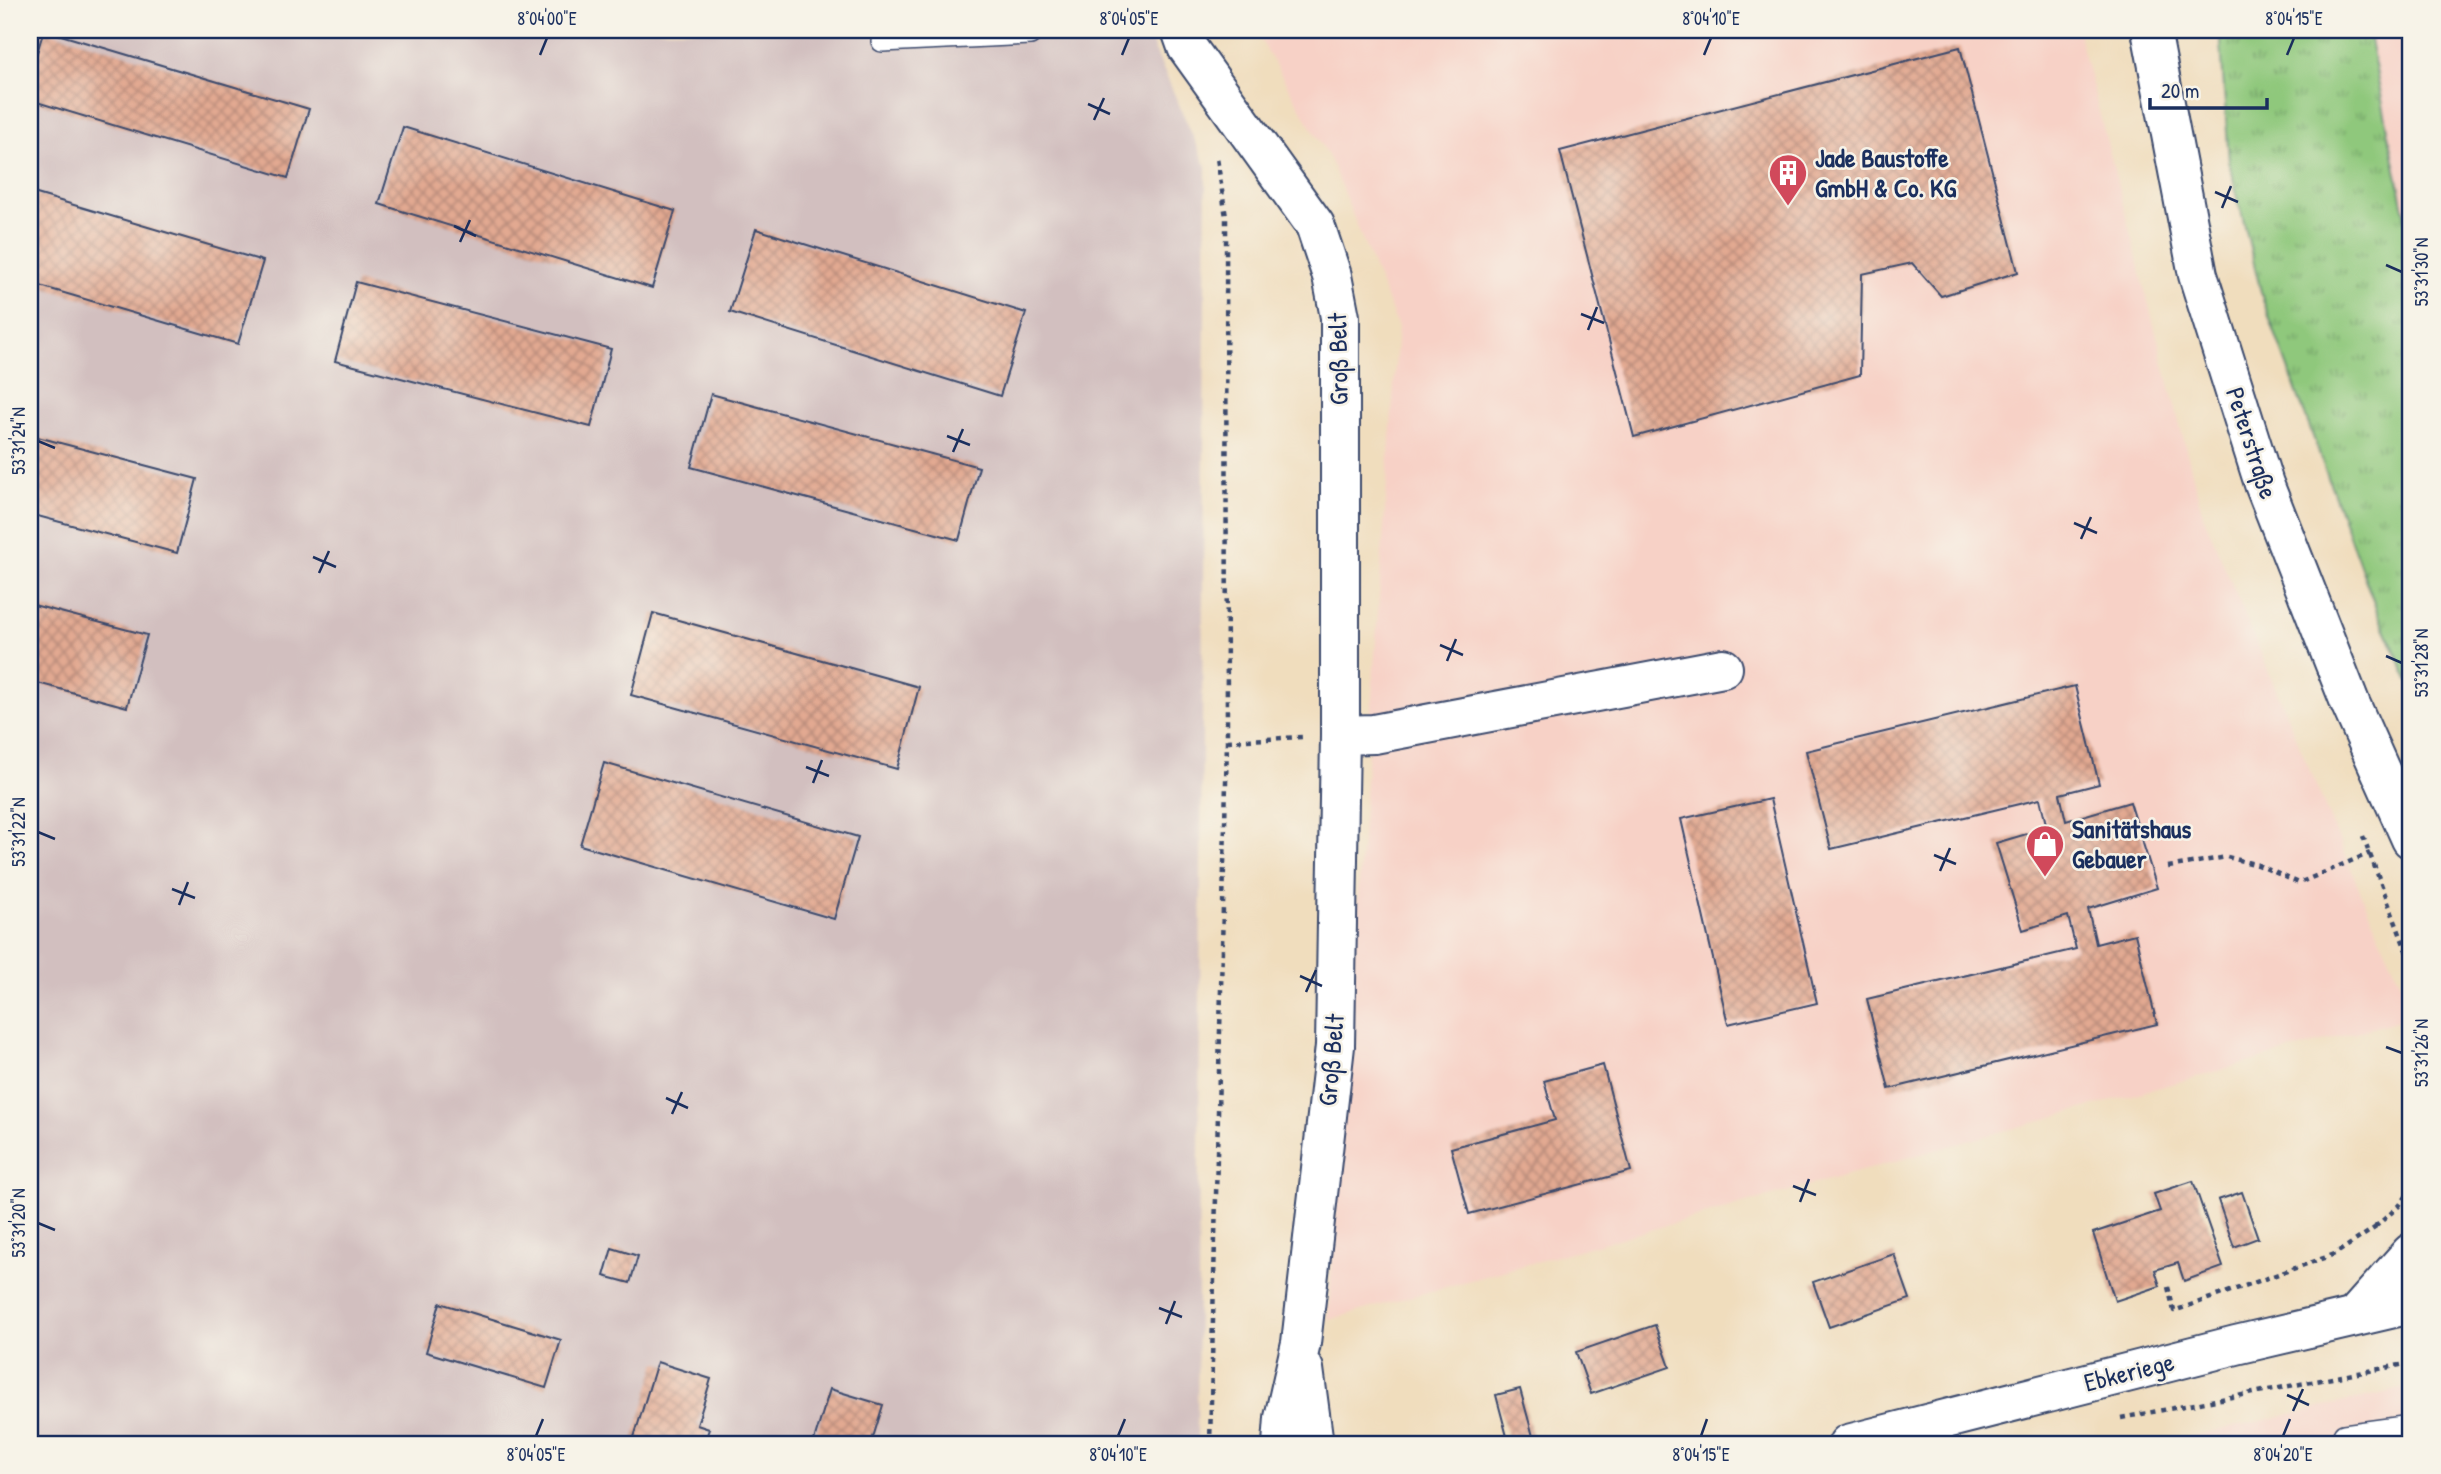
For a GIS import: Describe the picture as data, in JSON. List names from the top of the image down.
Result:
{
  "streets": {
    "street": ["Groß Belt", "Peterstraße", "Ebkeriege"]
  },
  "places": {
    "building": ["Jade Baustoffe GmbH & Co. KG"],
    "shop": ["Sanitätshaus Gebauer"]
  },
  "scale_bar": "20 m",
  "coordinates": [
    "8°04'00\"E",
    "8°04'05\"E",
    "8°04'10\"E",
    "8°04'15\"E",
    "53°31'30\"N",
    "53°31'24\"N",
    "53°31'28\"N",
    "53°31'22\"N",
    "53°31'26\"N",
    "53°31'20\"N",
    "8°04'20\"E"
  ]
}
